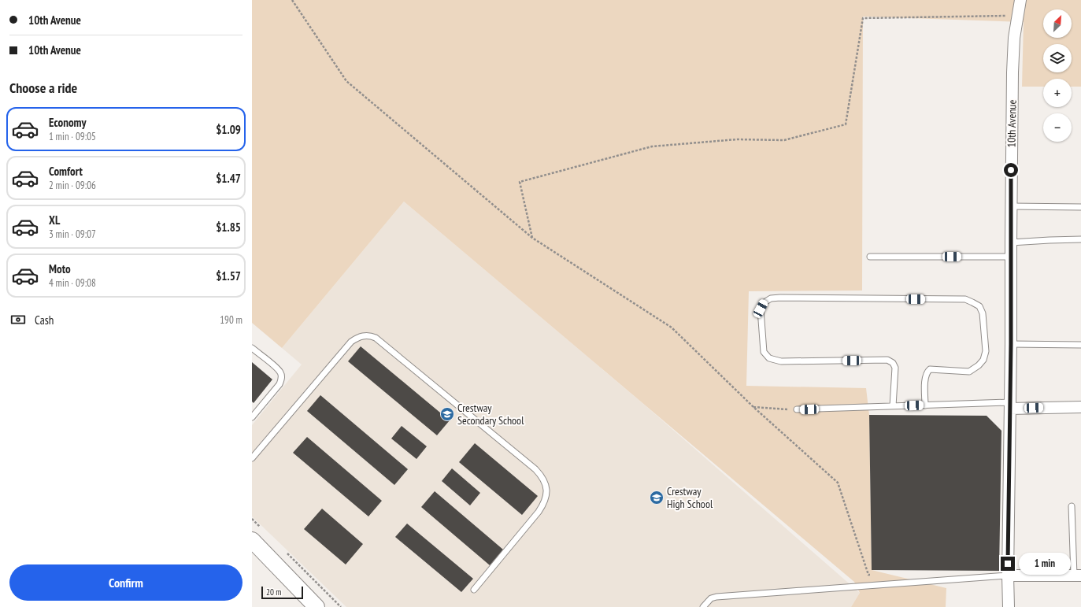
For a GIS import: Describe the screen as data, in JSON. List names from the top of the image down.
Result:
{
  "streets": {
    "street": ["10th Avenue"]
  },
  "places": {
    "school or university": ["Crestway Secondary School", "Crestway High School"]
  },
  "scale_bar": "20 m",
  "north": "top right",
  "page": {
    "banner": ["10th Avenue", "10th Avenue"],
    "map_buttons": ["+", "−"],
    "heading": "Choose a ride",
    "list": [
      {
        "name": "Economy",
        "note": "1 min · 09:05",
        "value": "$1.09"
      },
      {
        "name": "Comfort",
        "note": "2 min · 09:06",
        "value": "$1.47"
      },
      {
        "name": "XL",
        "note": "3 min · 09:07",
        "value": "$1.85"
      },
      {
        "name": "Moto",
        "note": "4 min · 09:08",
        "value": "$1.57"
      }
    ],
    "pay": ["Cash", "190 m"],
    "bubble": "1 min",
    "buttons": "Confirm",
    "scale": "20 m"
  }
}
